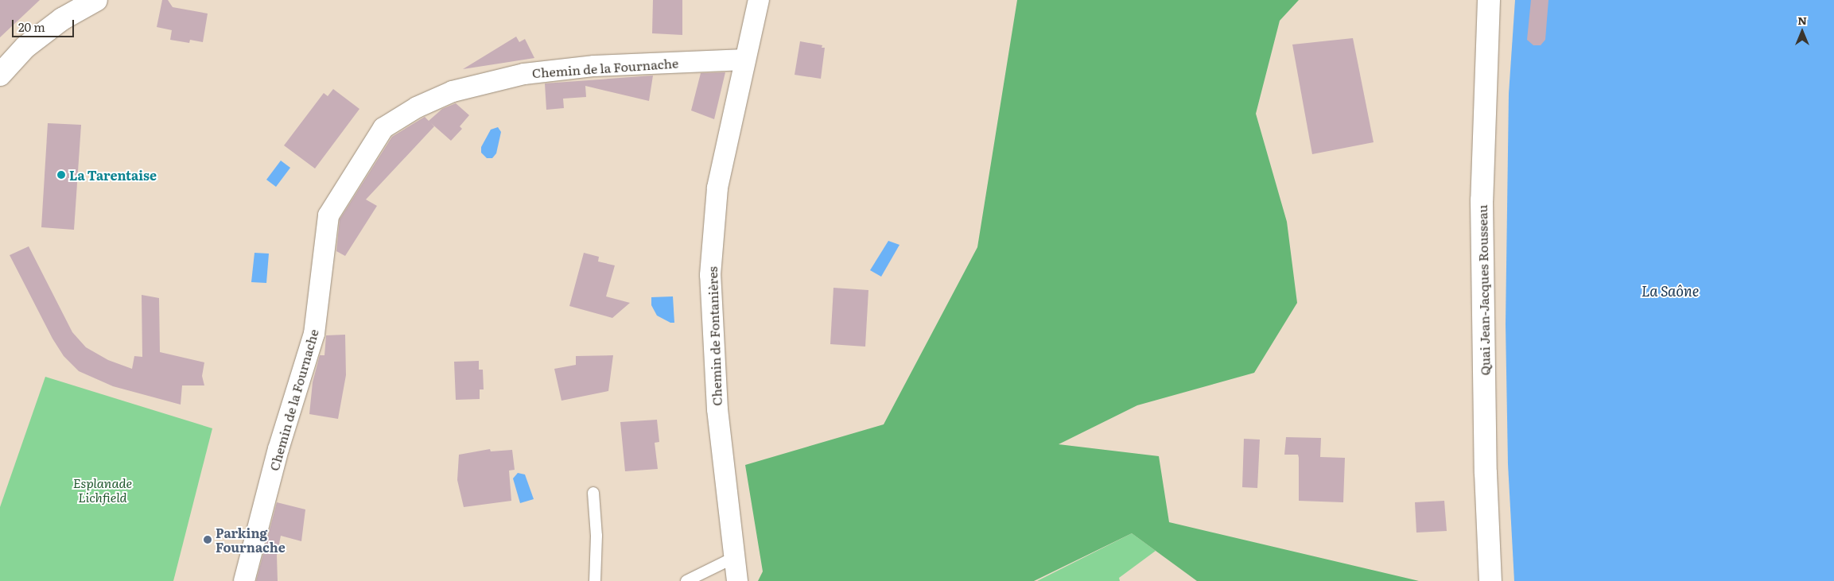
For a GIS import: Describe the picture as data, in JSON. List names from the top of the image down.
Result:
{
  "streets": {
    "street": ["Chemin de la Fournache", "Quai Jean-Jacques Rousseau", "Chemin de Fontanières"]
  },
  "crossings": [
    ["Chemin de la Fournache", "Chemin de Fontanières"]
  ],
  "water": ["La Saône"],
  "parks": ["Esplanade Lichfield"],
  "places": ["La Tarentaise", "Parking Fournache"],
  "scale_bar": "20 m",
  "north": "top"
}
